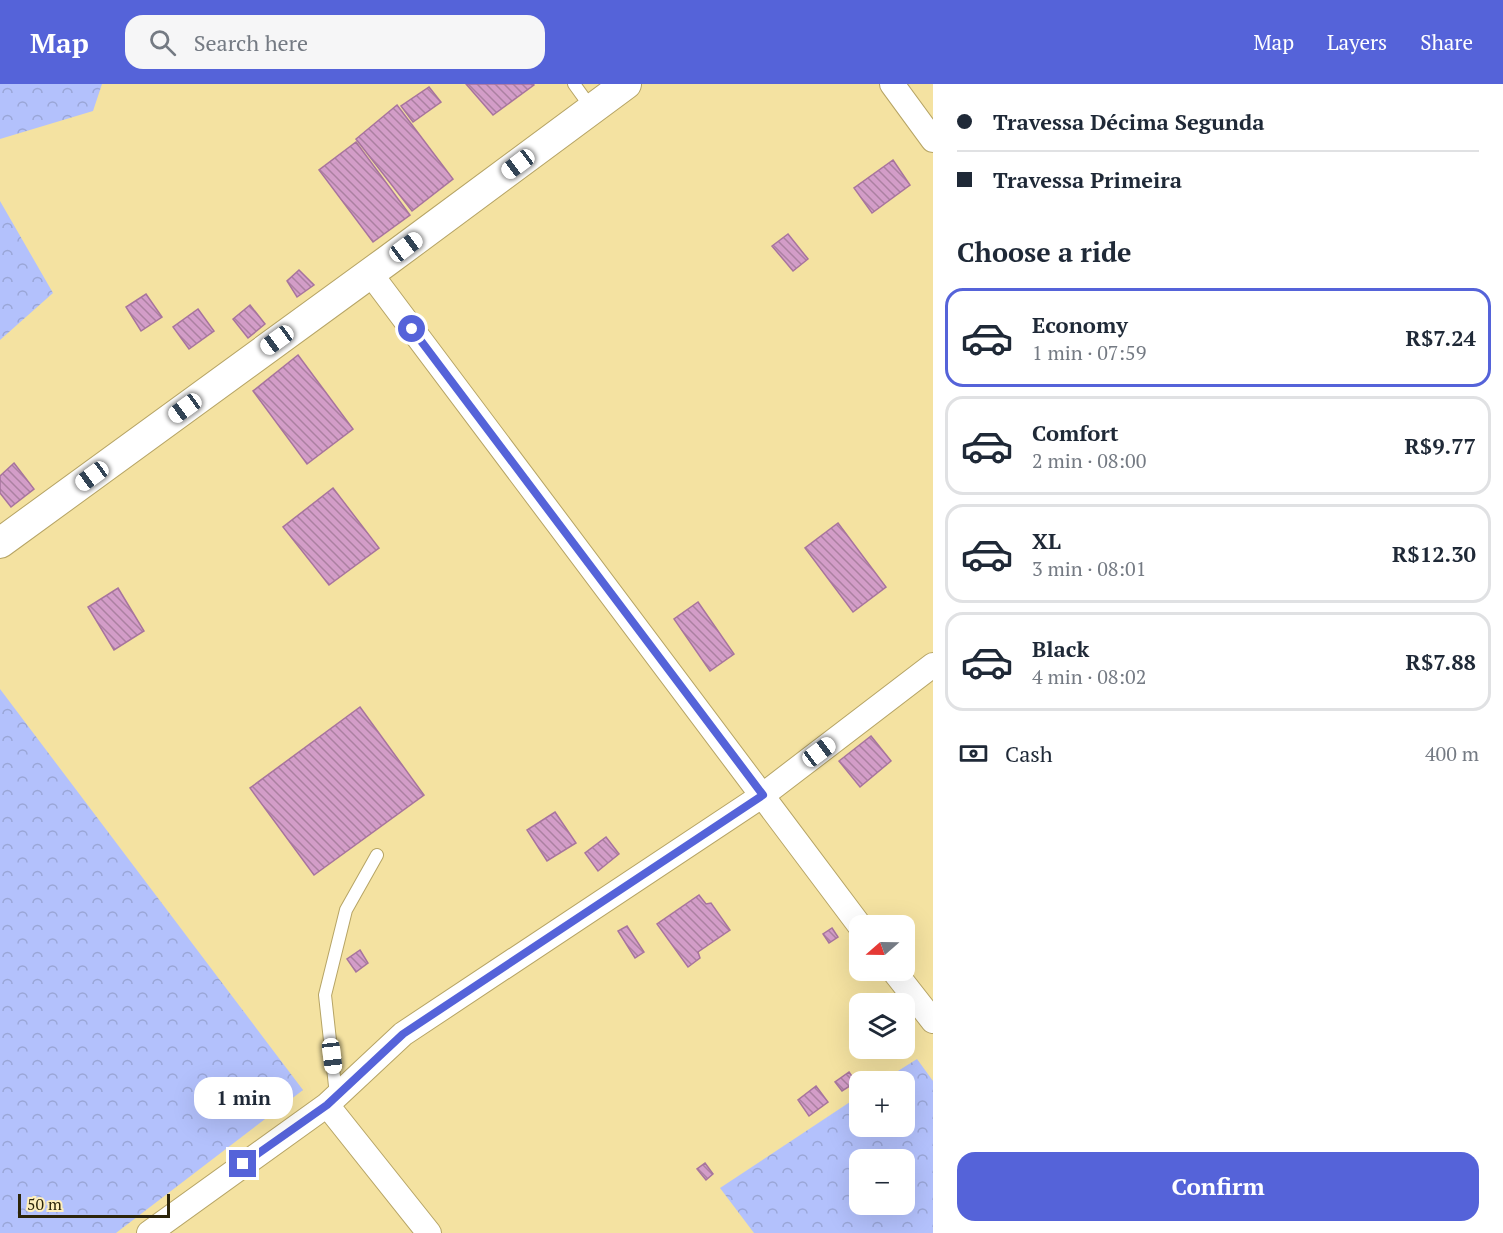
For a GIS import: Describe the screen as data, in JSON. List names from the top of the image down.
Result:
{
  "scale_bar": "50 m",
  "north": "left",
  "page": {
    "header": "Map",
    "search": "Search here",
    "nav": ["Map", "Layers", "Share"],
    "banner": ["Travessa Décima Segunda", "Travessa Primeira"],
    "heading": "Choose a ride",
    "list": [
      {
        "name": "Economy",
        "note": "1 min · 07:59",
        "value": "R$7.24"
      },
      {
        "name": "Comfort",
        "note": "2 min · 08:00",
        "value": "R$9.77"
      },
      {
        "name": "XL",
        "note": "3 min · 08:01",
        "value": "R$12.30"
      },
      {
        "name": "Black",
        "note": "4 min · 08:02",
        "value": "R$7.88"
      }
    ],
    "pay": ["Cash", "400 m"],
    "map_buttons": ["+", "−"],
    "bubble": "1 min",
    "buttons": "Confirm",
    "scale": "50 m"
  }
}
